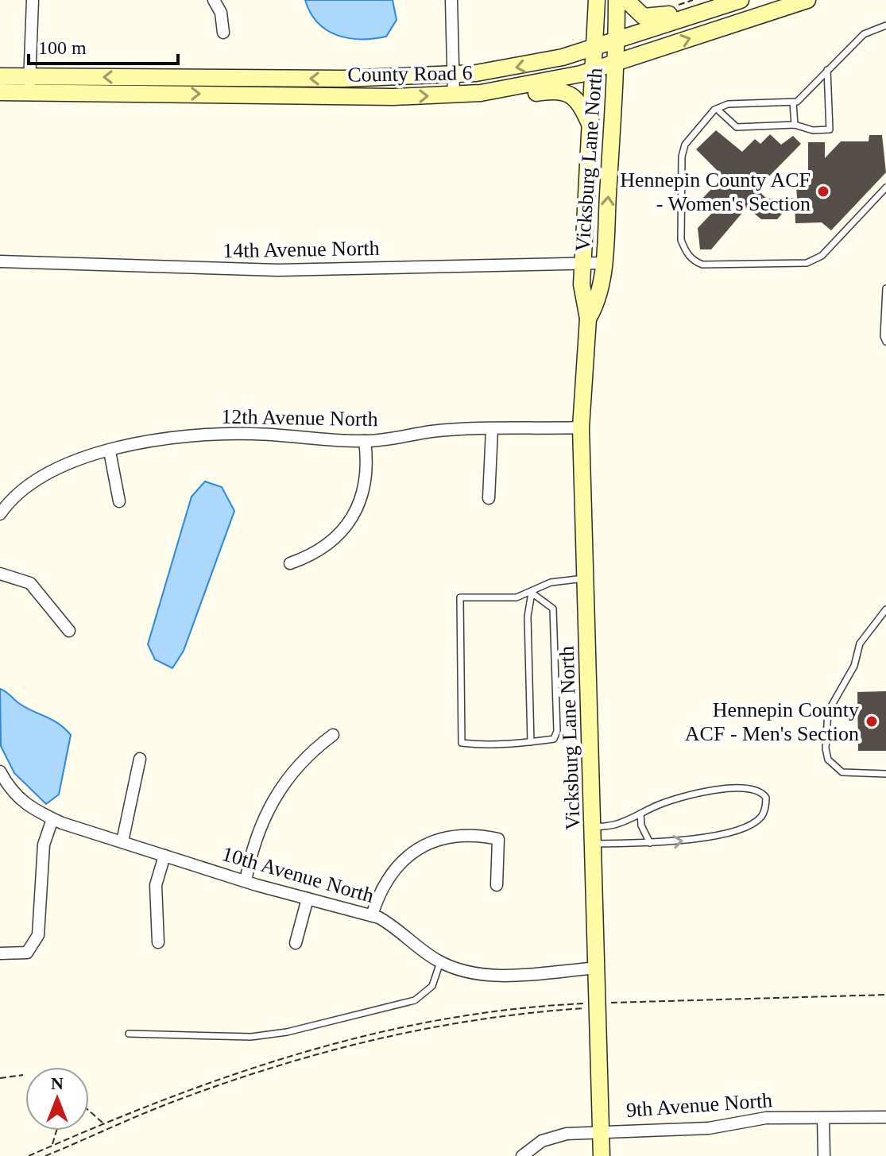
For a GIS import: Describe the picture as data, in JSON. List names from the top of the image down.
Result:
{
  "streets": {
    "main road": ["County Road 6", "Vicksburg Lane North"],
    "street": [
      "14th Avenue North",
      "12th Avenue North",
      "10th Avenue North",
      "9th Avenue North"
    ]
  },
  "crossings": [
    ["County Road 6", "Vicksburg Lane North"],
    ["Vicksburg Lane North", "14th Avenue North"],
    ["Vicksburg Lane North", "12th Avenue North"],
    ["Vicksburg Lane North", "10th Avenue North"],
    ["Vicksburg Lane North", "9th Avenue North"]
  ],
  "places": ["Hennepin County ACF - Women's Section", "Hennepin County ACF - Men's Section"],
  "scale_bar": "100 m",
  "north": "top"
}
